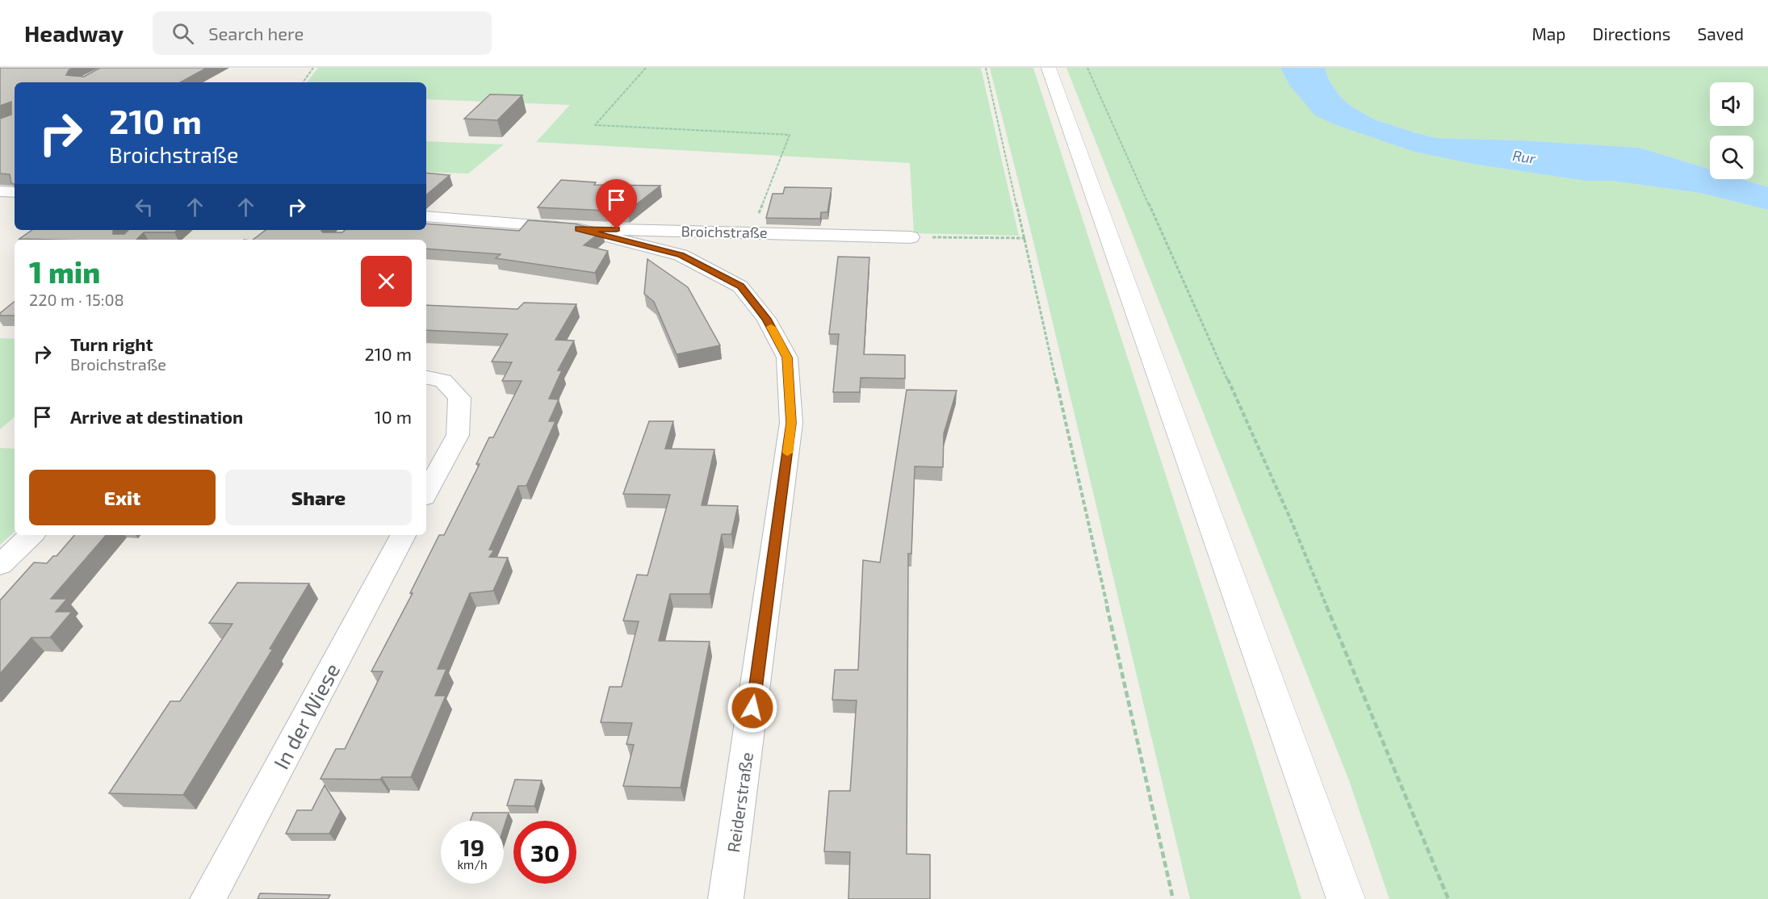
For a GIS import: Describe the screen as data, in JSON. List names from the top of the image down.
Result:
{
  "streets": {
    "street": ["Broichstraße", "In der Wiese", "Reiderstraße"]
  },
  "crossings": [
    ["Broichstraße", "Reiderstraße"]
  ],
  "water": ["Rur"],
  "page": {
    "header": "Headway",
    "search": "Search here",
    "nav": ["Map", "Directions", "Saved"],
    "turn": ["210 m", "Broichstraße"],
    "heading": ["1 min", "220 m · 15:08"],
    "list": [
      {
        "name": "Turn right",
        "note": "Broichstraße",
        "value": "210 m"
      },
      {
        "name": "Arrive at destination",
        "value": "10 m"
      }
    ],
    "buttons": ["Exit", "Share"],
    "speed": "19 km/h",
    "limit": "30"
  }
}
